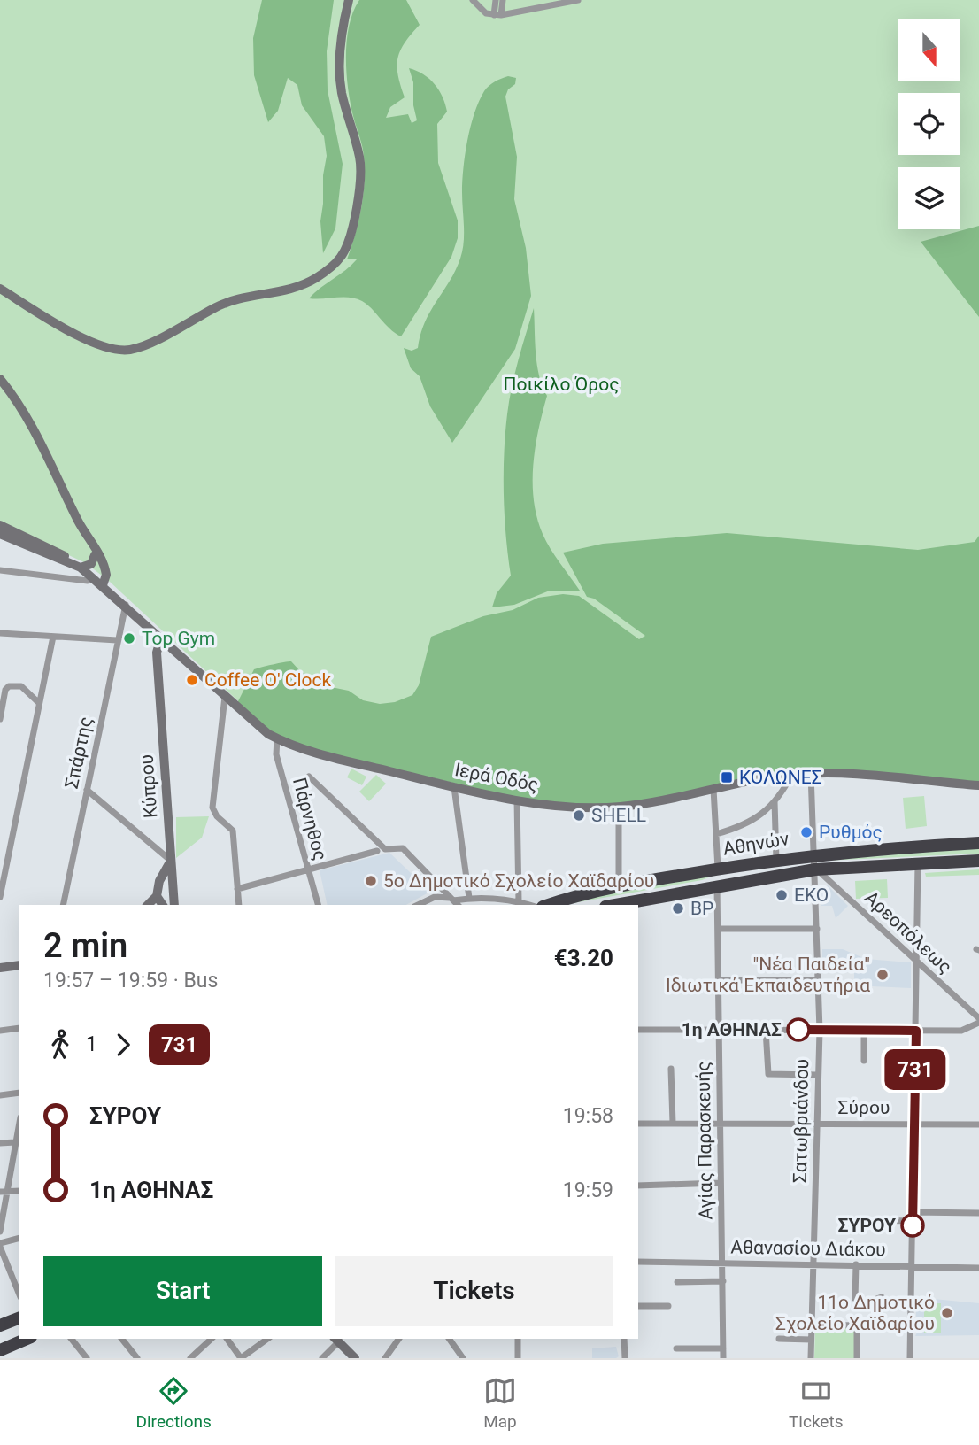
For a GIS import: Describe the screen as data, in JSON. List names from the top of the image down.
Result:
{
  "streets": {
    "highway": ["Αθηνών"],
    "street": [
      "Σπάρτης",
      "Ιερά Οδός",
      "Κύπρου",
      "Πάρνηθος",
      "Αρεοπόλεως",
      "Σύρου",
      "Σατωβριάνδου",
      "Αγίας Παρασκευής",
      "Αθανασίου Διάκου"
    ]
  },
  "crossings": [
    ["Σπάρτης", "Ιερά Οδός"],
    ["Ιερά Οδός", "Κύπρου"],
    ["Ιερά Οδός", "Πάρνηθος"],
    ["Ιερά Οδός", "Σατωβριάνδου"],
    ["Αθηνών", "Αρεοπόλεως"],
    ["Αθηνών", "Σατωβριάνδου"],
    ["Αθηνών", "Αγίας Παρασκευής"],
    ["Αρεοπόλεως", "Σατωβριάνδου"],
    ["Σύρου", "Σατωβριάνδου"],
    ["Σύρου", "Αγίας Παρασκευής"],
    ["Σατωβριάνδου", "Αθανασίου Διάκου"],
    ["Αγίας Παρασκευής", "Αθανασίου Διάκου"]
  ],
  "parks": ["Ποικίλο Όρος"],
  "places": {
    "other": [
      "Top Gym",
      "Coffee O' Clock",
      "SHELL",
      "Ρυθμός",
      "5ο Δημοτικό Σχολείο Χαϊδαρίου",
      "EKO",
      "BP",
      "\"Νέα Παιδεία\" Ιδιωτικά Εκπαιδευτήρια",
      "1η ΑΘΗΝΑΣ",
      "ΣΥΡΟΥ",
      "11ο Δημοτικό Σχολείο Χαϊδαρίου"
    ],
    "transit": ["ΚΟΛΩΝΕΣ"]
  },
  "lines": ["bus line 731"],
  "north": "bottom",
  "page": {
    "on_map": "731",
    "heading": ["2 min", "19:57 – 19:59 · Bus", "€3.20"],
    "legs": ["1", "731"],
    "list": [
      {
        "name": "ΣΥΡΟΥ",
        "value": "19:58"
      },
      {
        "name": "1η ΑΘΗΝΑΣ",
        "value": "19:59"
      }
    ],
    "buttons": ["Start", "Tickets"],
    "tabs": ["Directions", "Map", "Tickets"]
  }
}
